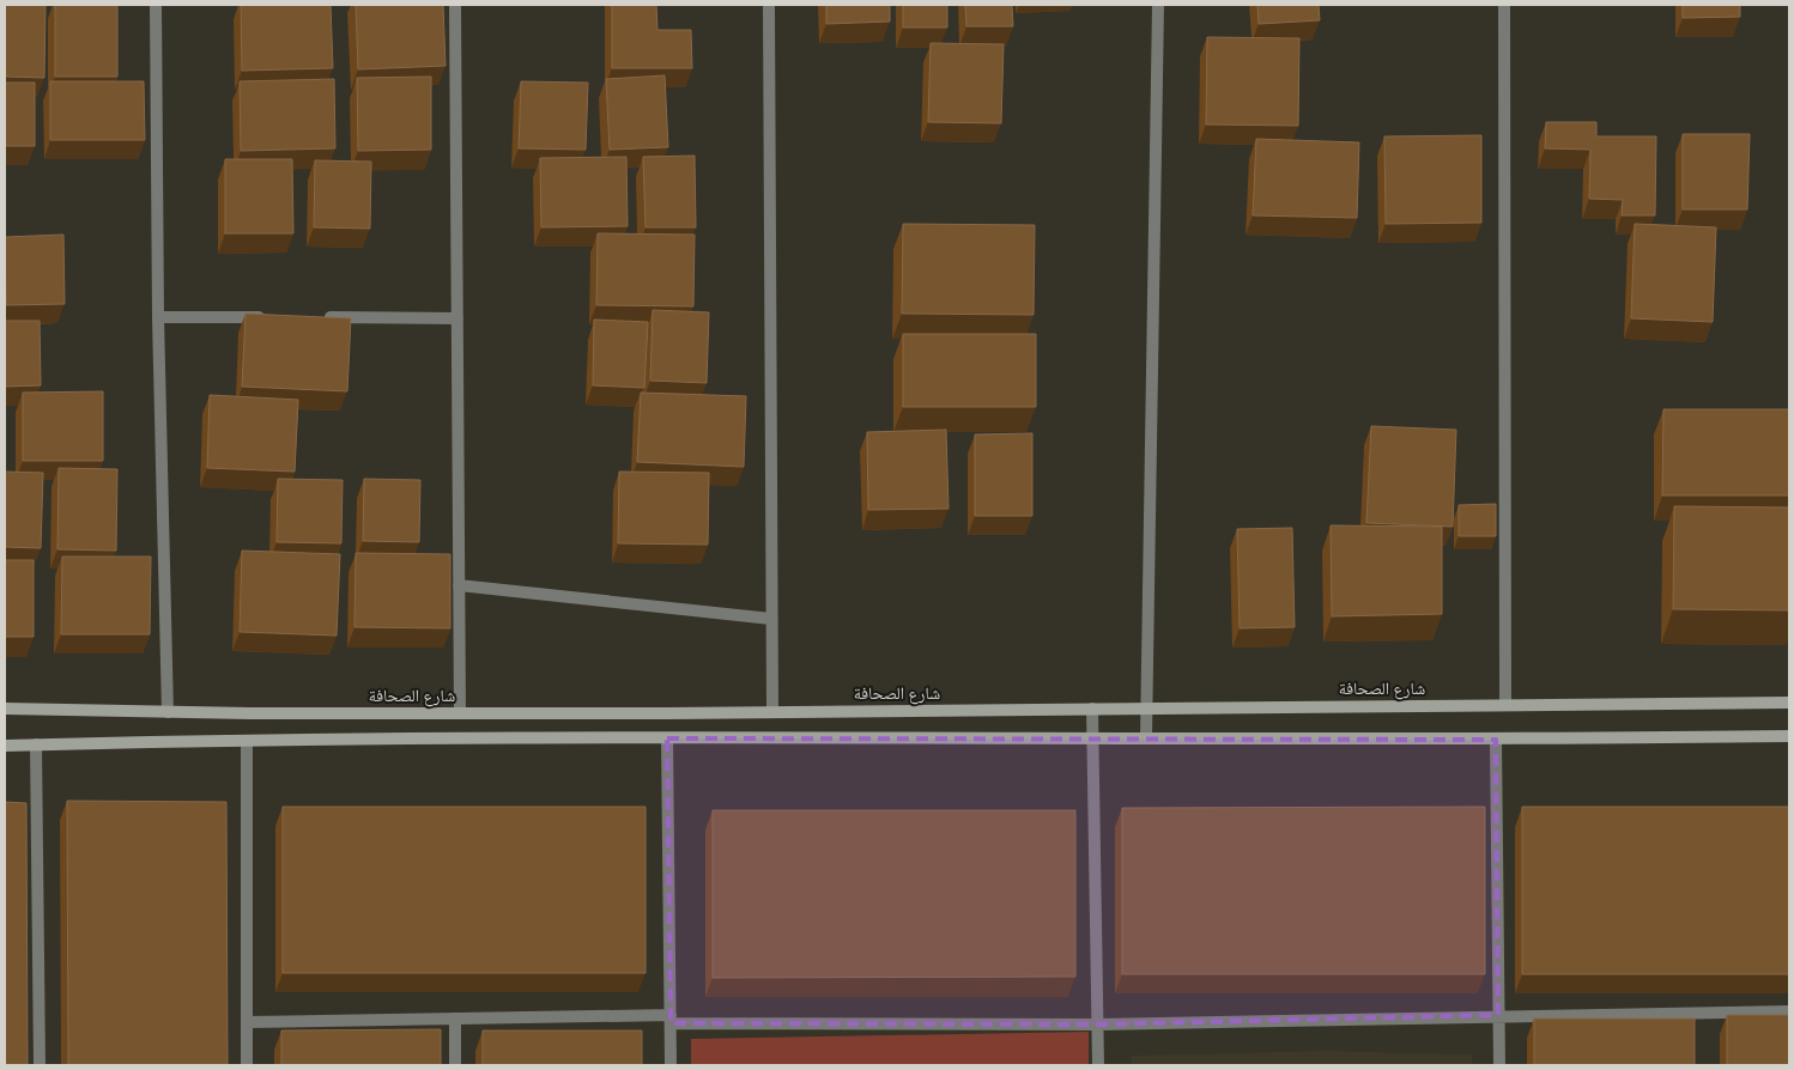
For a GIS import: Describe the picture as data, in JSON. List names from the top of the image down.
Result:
{
  "streets": {
    "main road": ["شارع الصحافة"]
  }
}
